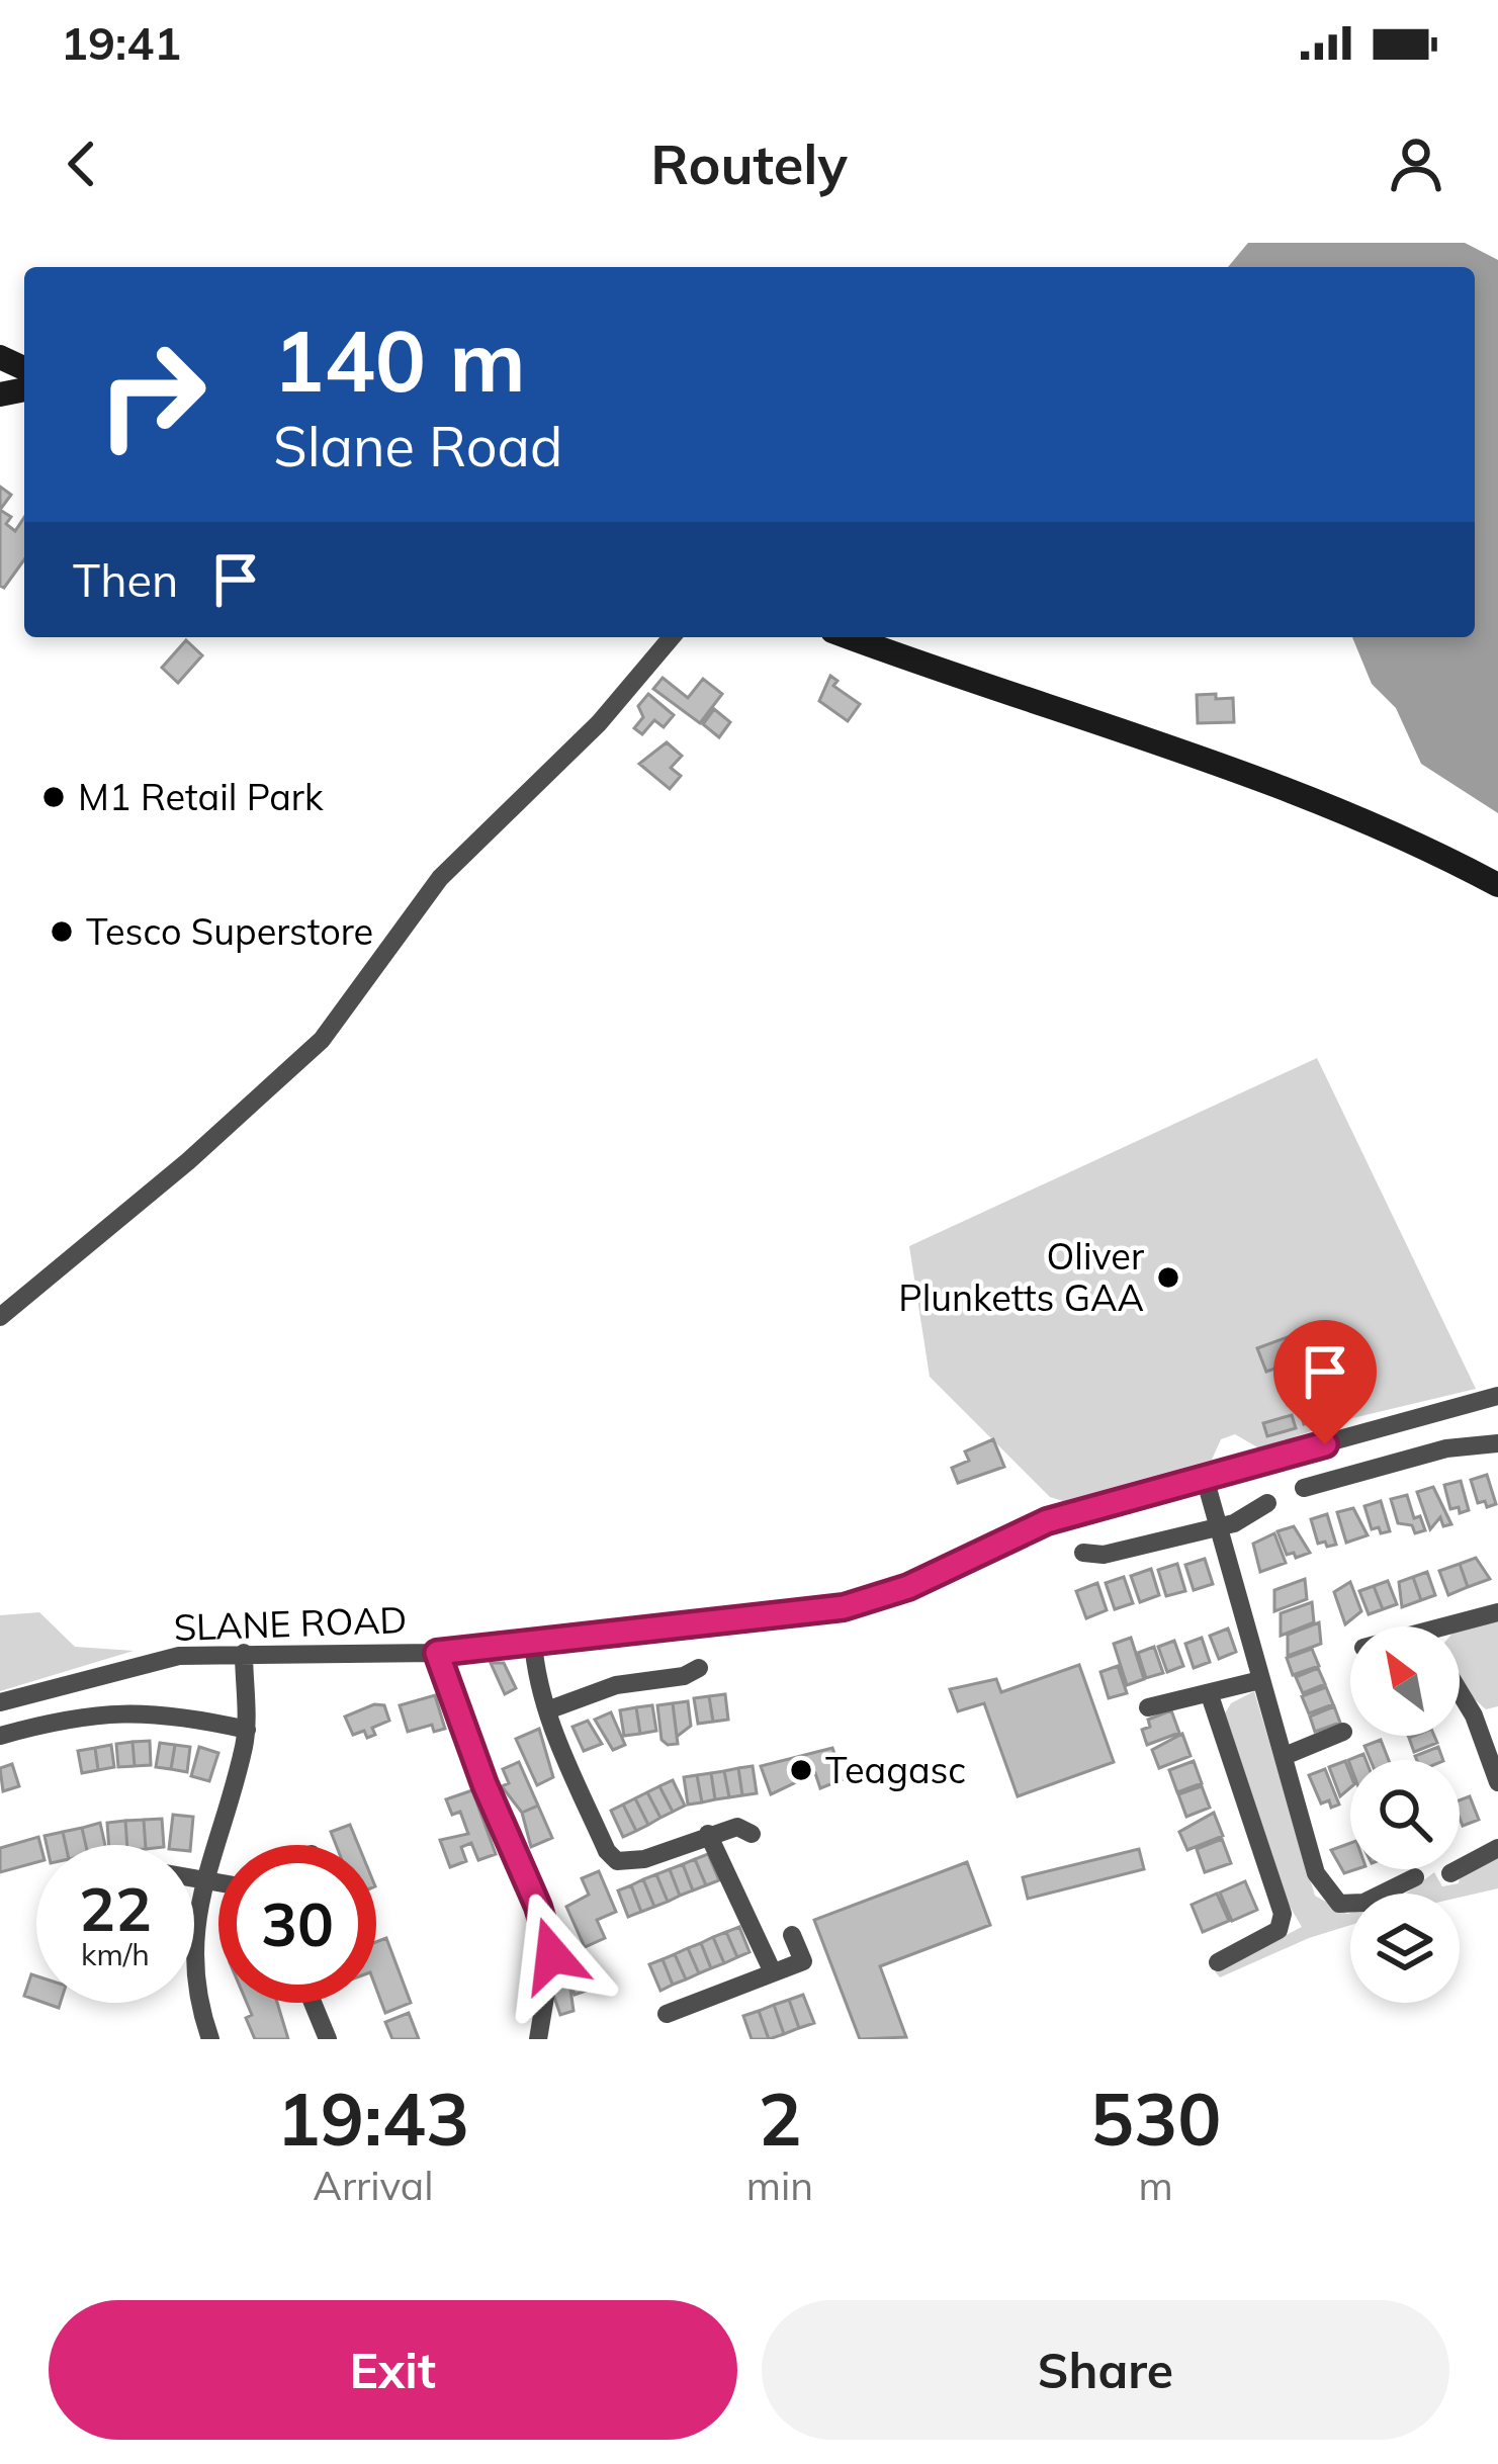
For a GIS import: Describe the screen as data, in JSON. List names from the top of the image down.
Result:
{
  "streets": {
    "street": ["SLANE ROAD"]
  },
  "places": [
    "M1 Retail Park",
    "Tesco Superstore",
    "Oliver Plunketts GAA",
    "Teagasc"
  ],
  "north": "top left",
  "page": {
    "status": "19:41",
    "header": "Routely",
    "turn": ["140 m", "Slane Road"],
    "then": "Then",
    "speed": "22 km/h",
    "limit": "30",
    "eta": [
      "19:43",
      "Arrival",
      "2",
      "min",
      "530",
      "m"
    ],
    "buttons": ["Exit", "Share"]
  }
}
